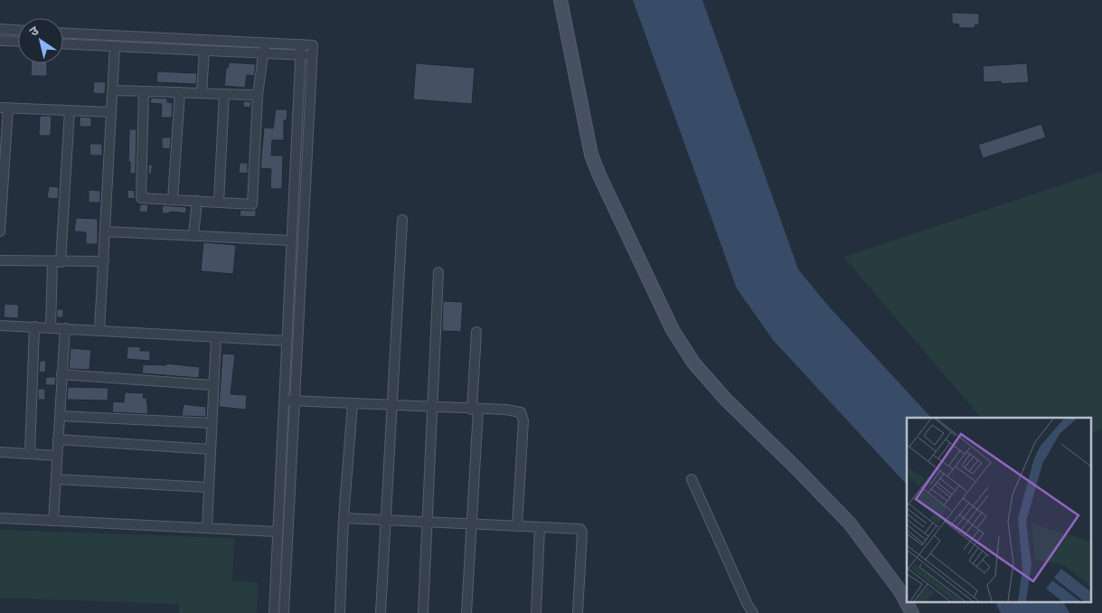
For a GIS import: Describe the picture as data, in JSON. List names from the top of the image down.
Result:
{
  "north": "top left"
}
